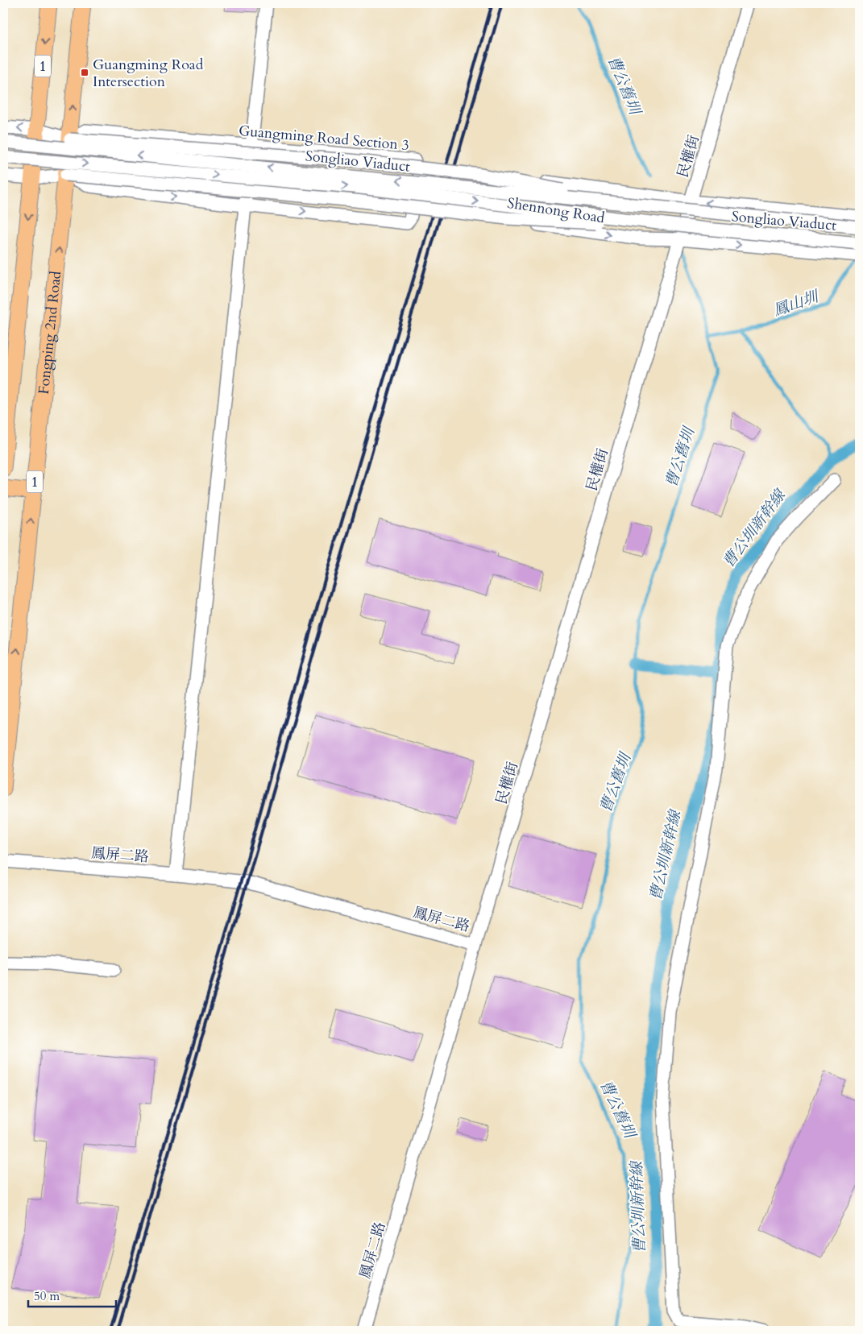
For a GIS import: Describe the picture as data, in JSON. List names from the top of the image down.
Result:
{
  "streets": {
    "main road": ["1", "Fongping 2nd Road"],
    "street": [
      "Guangming Road Section 3",
      "民權街",
      "Songliao Viaduct",
      "Shennong Road",
      "鳳屏二路"
    ]
  },
  "crossings": [
    ["1", "Guangming Road Section 3"],
    ["1", "Songliao Viaduct"],
    ["1", "Fongping 2nd Road"],
    ["Guangming Road Section 3", "Songliao Viaduct"],
    ["Guangming Road Section 3", "Fongping 2nd Road"],
    ["民權街", "Shennong Road"],
    ["民權街", "鳳屏二路"],
    ["Songliao Viaduct", "Fongping 2nd Road"]
  ],
  "water": ["曹公舊圳", "鳳山圳", "曹公圳新幹線"],
  "places": {
    "transit": ["Guangming Road Intersection"]
  },
  "scale_bar": "50 m"
}
